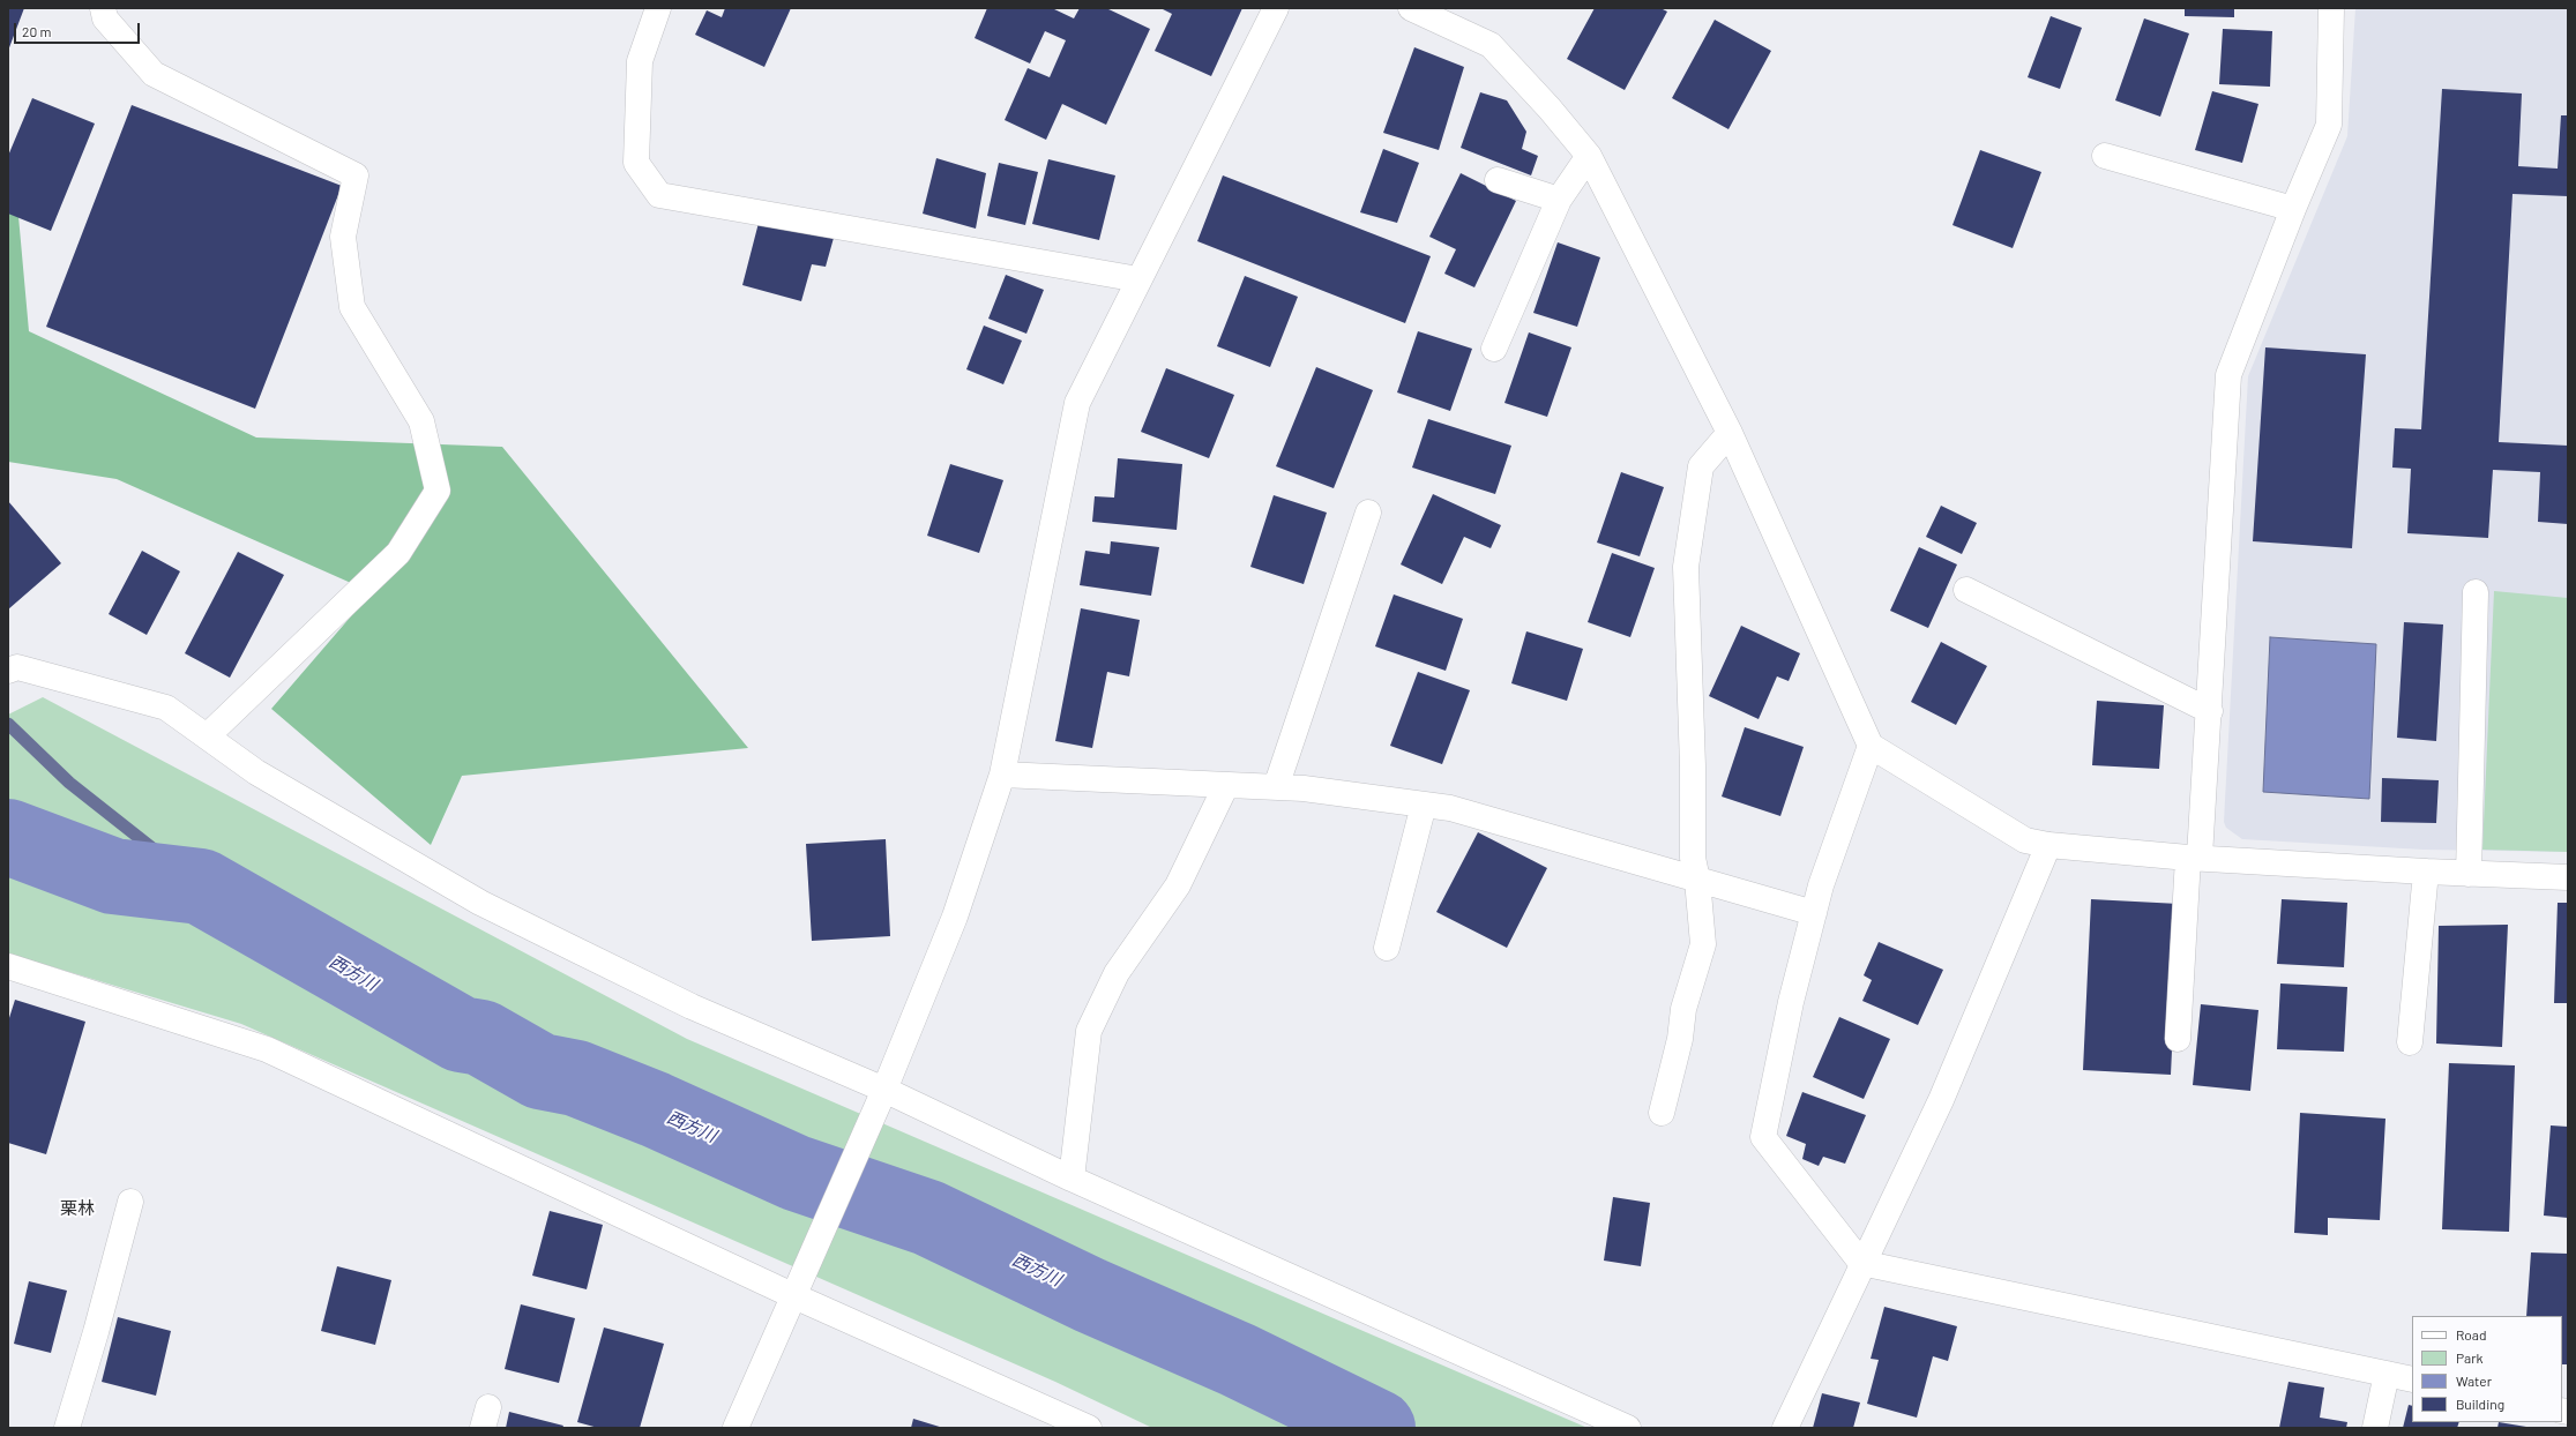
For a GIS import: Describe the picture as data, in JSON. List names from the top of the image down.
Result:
{
  "districts": ["栗林"],
  "water": ["西方川"],
  "legend": [
    "Road",
    "Park",
    "Water",
    "Building"
  ],
  "scale_bar": "20 m"
}
